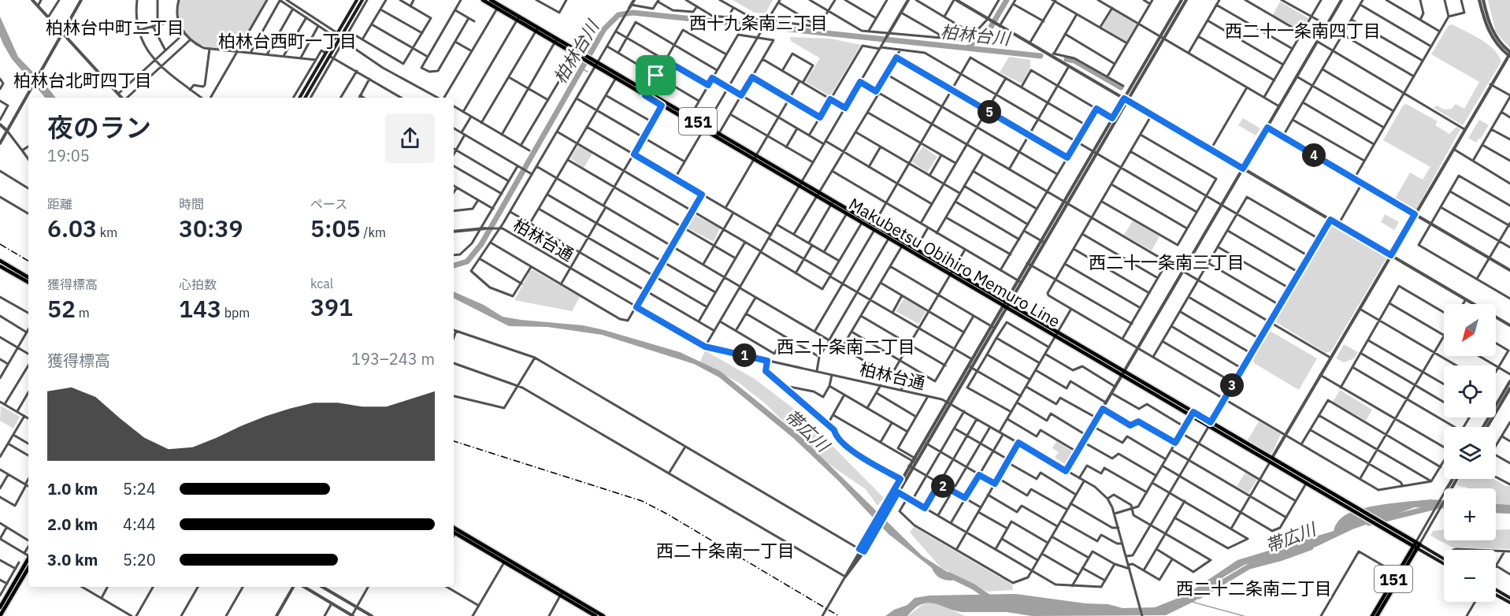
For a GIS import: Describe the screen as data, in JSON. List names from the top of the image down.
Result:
{
  "streets": {
    "main road": ["151", "Makubetsu Obihiro Memuro Line"],
    "street": ["柏林台通"]
  },
  "crossings": [
    ["151", "Makubetsu Obihiro Memuro Line"]
  ],
  "districts": [
    "西十九条南三丁目",
    "柏林台中町二丁目",
    "西二十一条南四丁目",
    "柏林台西町一丁目",
    "柏林台北町四丁目",
    "西二十一条南三丁目",
    "西二十条南二丁目",
    "西二十条南一丁目",
    "西二十二条南二丁目"
  ],
  "water": ["柏林台川", "帯広川"],
  "north": "bottom left",
  "page": {
    "heading": ["夜のラン", "19:05"],
    "pins": [
      "5",
      "4",
      "1",
      "3",
      "2"
    ],
    "stats": [
      ["距離", "6.03 km"],
      ["時間", "30:39"],
      ["ペース", "5:05 /km"],
      ["獲得標高", "52 m"],
      ["心拍数", "143 bpm"],
      ["kcal", "391"]
    ],
    "map_buttons": ["+", "−"],
    "chart": ["獲得標高", "193–243 m"],
    "list": [
      {
        "name": "1.0 km",
        "note": "5:24"
      },
      {
        "name": "2.0 km",
        "note": "4:44"
      },
      {
        "name": "3.0 km",
        "note": "5:20"
      }
    ]
  }
}
